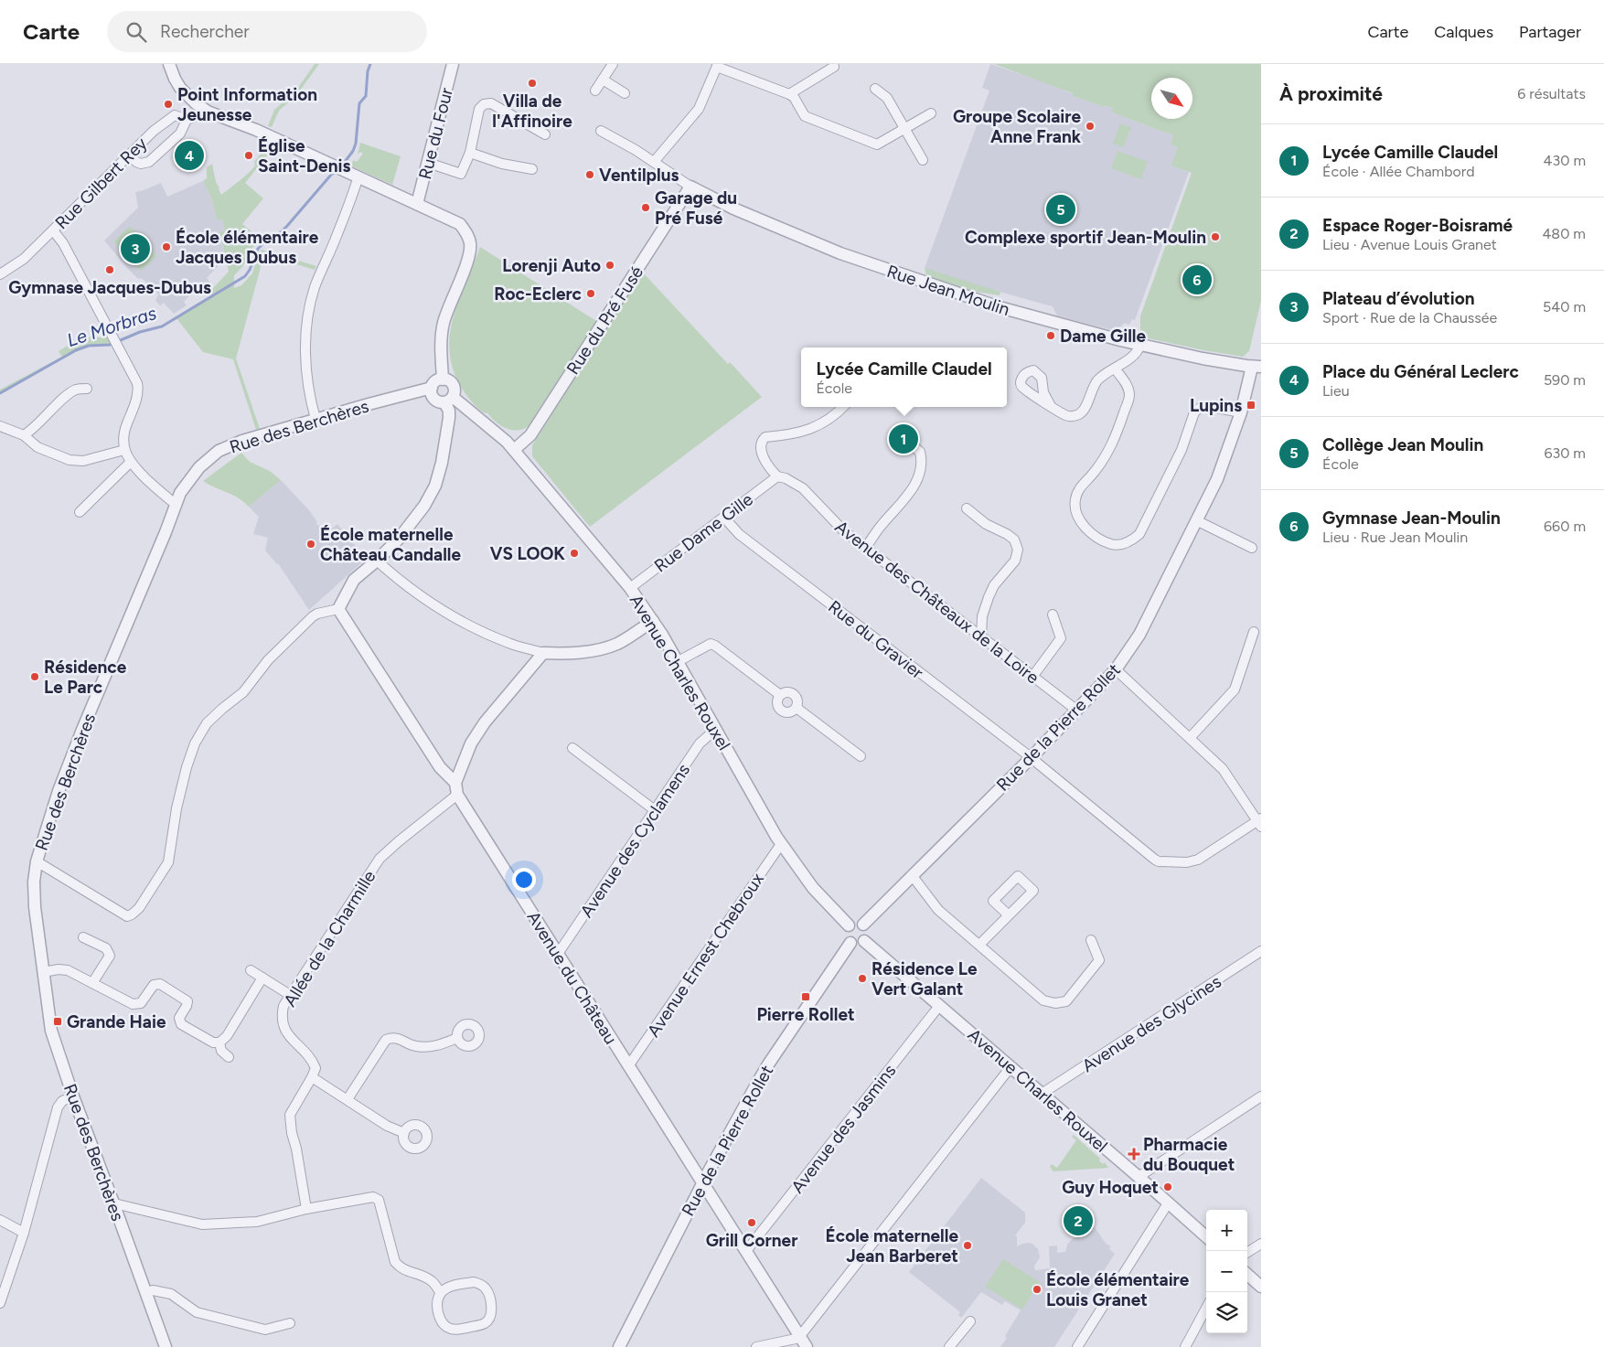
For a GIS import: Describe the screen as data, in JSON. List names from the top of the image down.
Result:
{
  "streets": {
    "street": [
      "Rue du Four",
      "Rue Gilbert Rey",
      "Rue Jean Moulin",
      "Rue du Pré Fusé",
      "Rue des Berchères",
      "Rue Dame Gille",
      "Avenue des Châteaux de la Loire",
      "Rue du Gravier",
      "Avenue Charles Rouxel",
      "Rue de la Pierre Rollet",
      "Avenue des Cyclamens",
      "Allée de la Charmille",
      "Avenue Ernest Chebroux",
      "Avenue du Château",
      "Avenue des Glycines",
      "Avenue des Jasmins"
    ]
  },
  "crossings": [
    ["Rue Jean Moulin", "Rue du Pré Fusé"],
    ["Rue Jean Moulin", "Rue de la Pierre Rollet"],
    ["Rue du Pré Fusé", "Avenue Charles Rouxel"],
    ["Rue des Berchères", "Avenue Charles Rouxel"],
    ["Rue Dame Gille", "Avenue des Châteaux de la Loire"],
    ["Rue Dame Gille", "Rue du Gravier"],
    ["Rue Dame Gille", "Avenue Charles Rouxel"],
    ["Avenue des Châteaux de la Loire", "Rue de la Pierre Rollet"],
    ["Rue du Gravier", "Rue de la Pierre Rollet"],
    ["Avenue Charles Rouxel", "Rue de la Pierre Rollet"],
    ["Avenue Charles Rouxel", "Avenue des Cyclamens"],
    ["Avenue Charles Rouxel", "Avenue Ernest Chebroux"],
    ["Avenue Charles Rouxel", "Avenue des Glycines"],
    ["Avenue Charles Rouxel", "Avenue des Jasmins"],
    ["Rue de la Pierre Rollet", "Avenue du Château"],
    ["Avenue des Cyclamens", "Avenue du Château"],
    ["Allée de la Charmille", "Avenue du Château"],
    ["Avenue Ernest Chebroux", "Avenue du Château"],
    ["Avenue du Château", "Avenue des Jasmins"]
  ],
  "water": ["Le Morbras"],
  "places": {
    "other": [
      "Villa de l'Affinoire",
      "Point Information Jeunesse",
      "Groupe Scolaire Anne Frank",
      "Église Saint-Denis",
      "Ventilplus",
      "Garage du Pré Fusé",
      "Complexe sportif Jean-Moulin",
      "École élémentaire Jacques Dubus",
      "Lorenji Auto",
      "Gymnase Jacques-Dubus",
      "Roc-Eclerc",
      "Dame Gille",
      "École maternelle Château Candalle",
      "VS LOOK",
      "Résidence Le Parc",
      "Résidence Le Vert Galant",
      "Guy Hoquet",
      "Grill Corner",
      "École maternelle Jean Barberet",
      "École élémentaire Louis Granet"
    ],
    "transit": ["Lupins", "Pierre Rollet", "Grande Haie"],
    "health": ["Pharmacie du Bouquet"]
  },
  "north": "bottom right",
  "page": {
    "header": "Carte",
    "search": "Rechercher",
    "nav": ["Carte", "Calques", "Partager"],
    "heading": ["À proximité", "6 résultats"],
    "list": [
      {
        "mark": "1",
        "name": "Lycée Camille Claudel",
        "note": "École · Allée Chambord",
        "value": "430 m"
      },
      {
        "mark": "2",
        "name": "Espace Roger-Boisramé",
        "note": "Lieu · Avenue Louis Granet",
        "value": "480 m"
      },
      {
        "mark": "3",
        "name": "Plateau d’évolution",
        "note": "Sport · Rue de la Chaussée",
        "value": "540 m"
      },
      {
        "mark": "4",
        "name": "Place du Général Leclerc",
        "note": "Lieu",
        "value": "590 m"
      },
      {
        "mark": "5",
        "name": "Collège Jean Moulin",
        "note": "École",
        "value": "630 m"
      },
      {
        "mark": "6",
        "name": "Gymnase Jean-Moulin",
        "note": "Lieu · Rue Jean Moulin",
        "value": "660 m"
      }
    ],
    "pins": [
      "4",
      "5",
      "3",
      "6",
      "1",
      "2"
    ],
    "popup": ["Lycée Camille Claudel", "École"],
    "map_buttons": ["+", "−"]
  }
}
